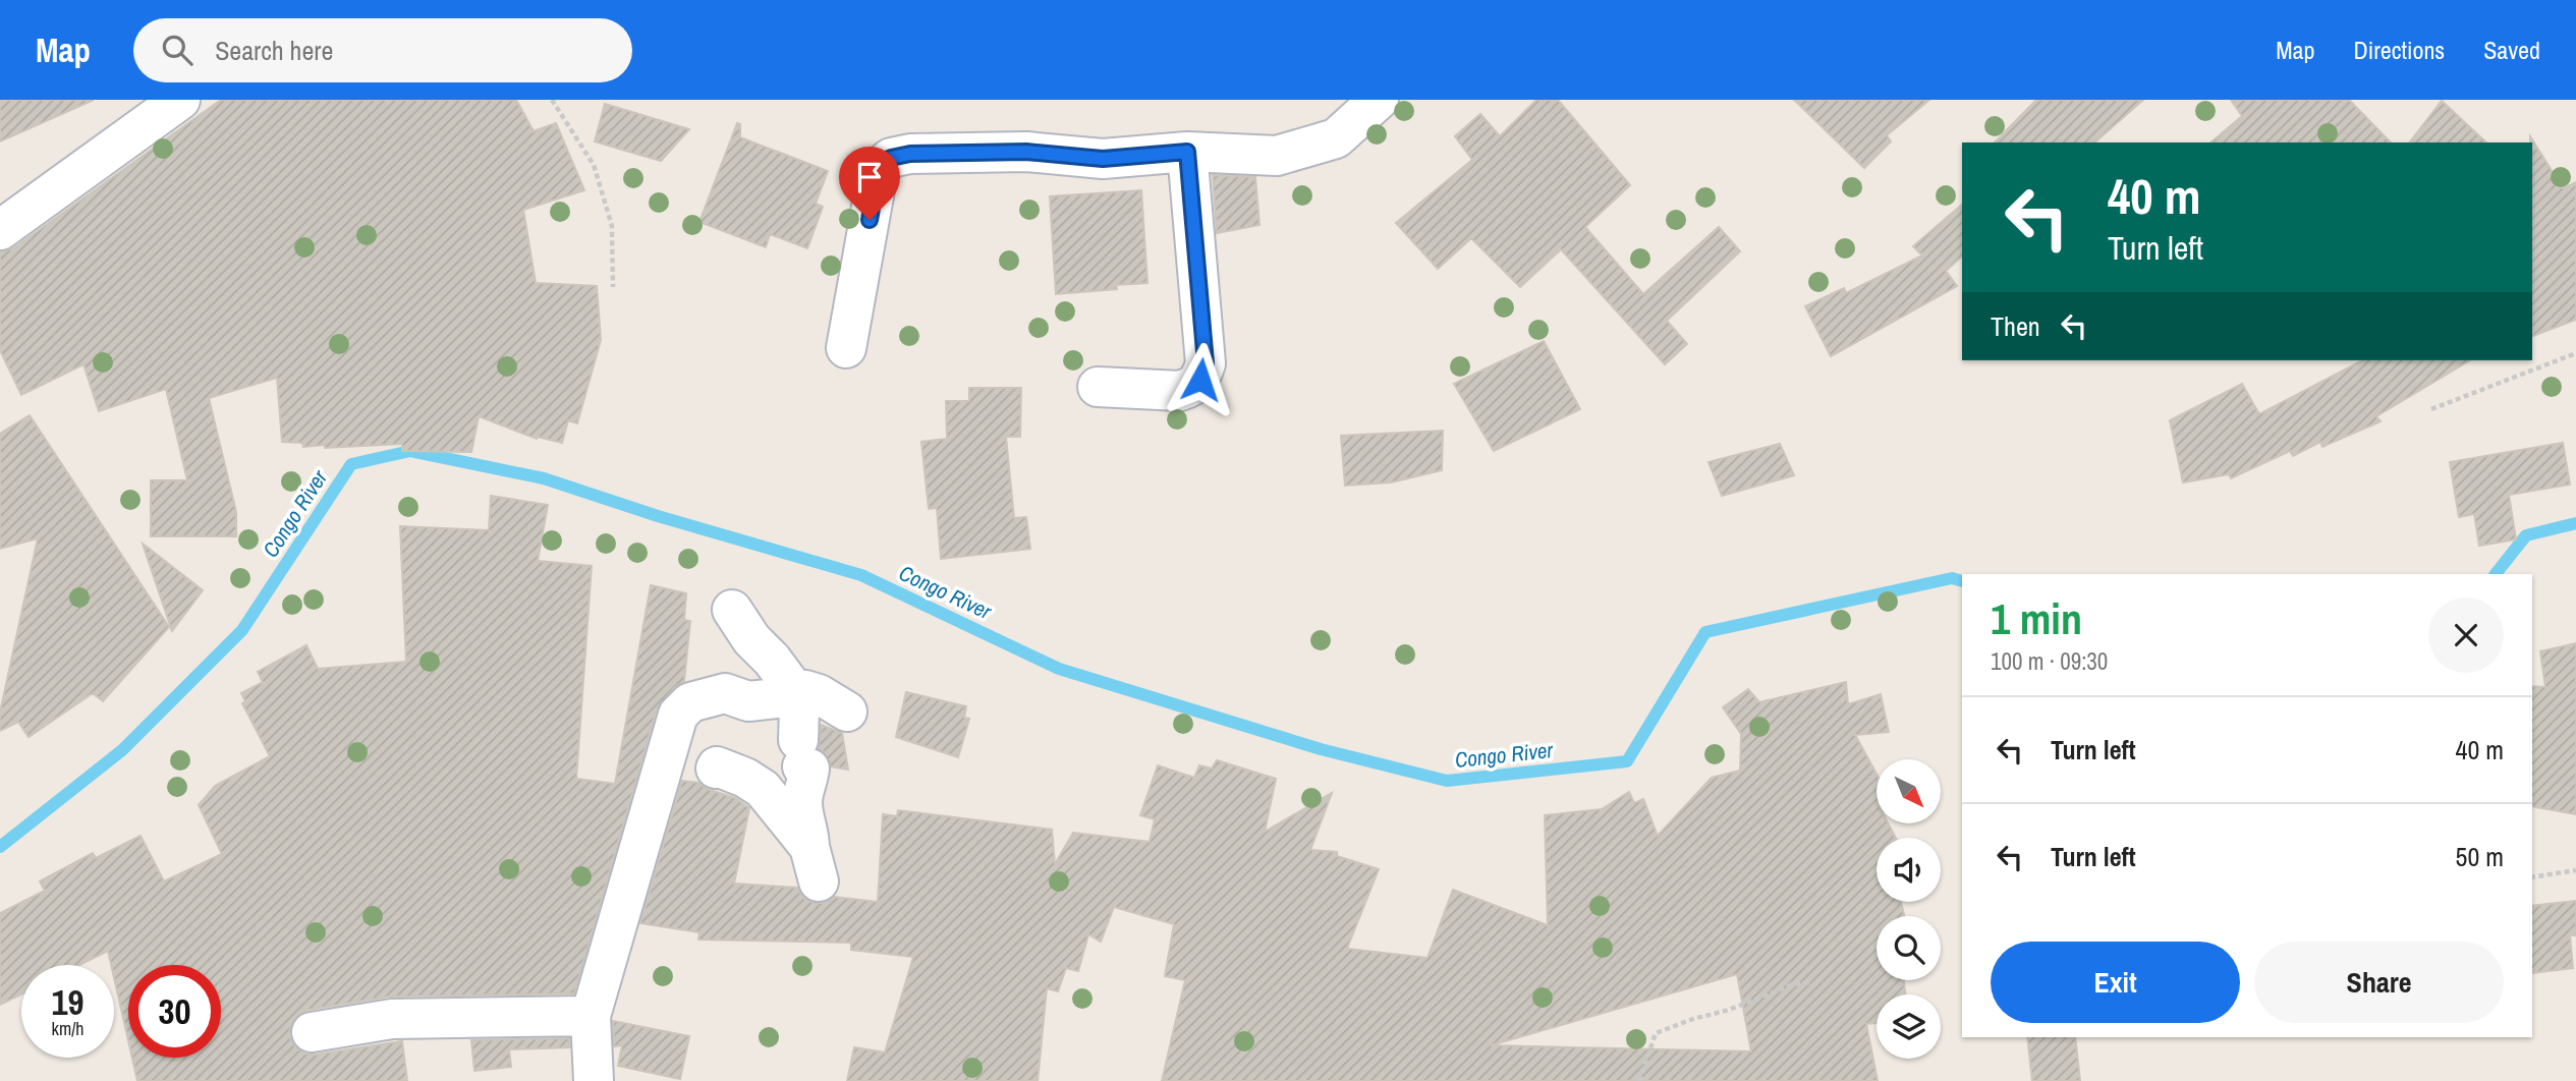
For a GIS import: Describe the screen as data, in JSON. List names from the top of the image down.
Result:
{
  "water": ["Congo River"],
  "north": "bottom right",
  "page": {
    "header": "Map",
    "search": "Search here",
    "nav": ["Map", "Directions", "Saved"],
    "turn": ["40 m", "Turn left"],
    "then": "Then",
    "heading": ["1 min", "100 m · 09:30"],
    "list": [
      {
        "name": "Turn left",
        "value": "40 m"
      },
      {
        "name": "Turn left",
        "value": "50 m"
      }
    ],
    "buttons": ["Exit", "Share"],
    "speed": "19 km/h",
    "limit": "30"
  }
}
